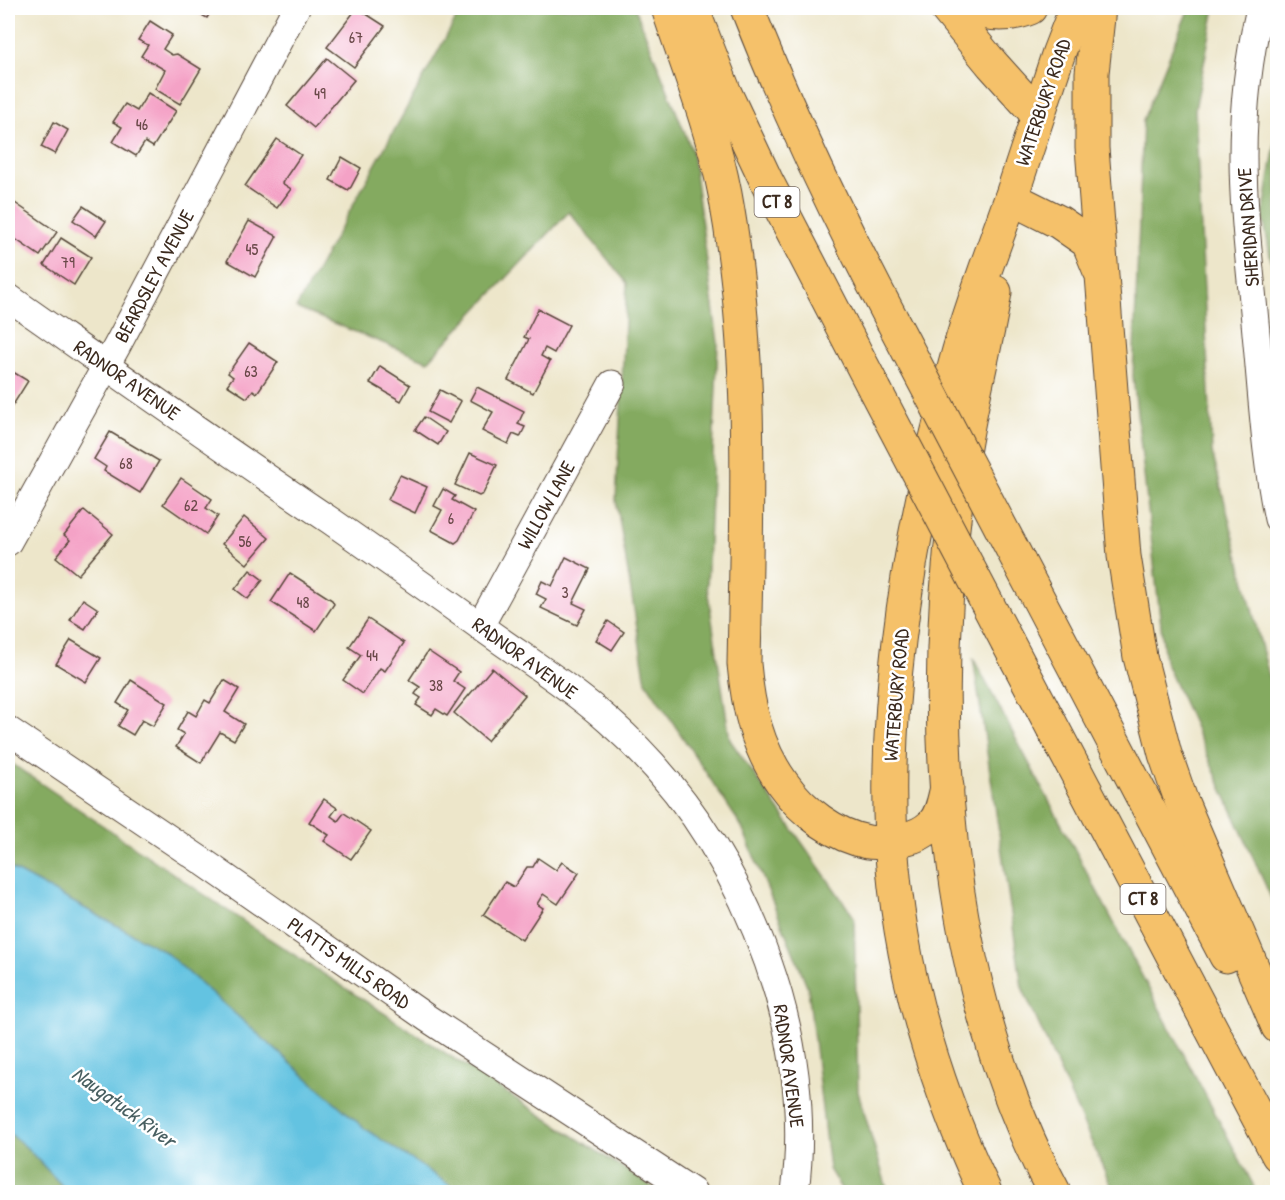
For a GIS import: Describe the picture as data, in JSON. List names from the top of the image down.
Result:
{
  "streets": {
    "main road": ["WATERBURY ROAD", "CT 8"],
    "street": [
      "SHERIDAN DRIVE",
      "BEARDSLEY AVENUE",
      "RADNOR AVENUE",
      "WILLOW LANE",
      "PLATTS MILLS ROAD"
    ]
  },
  "crossings": [
    ["BEARDSLEY AVENUE", "RADNOR AVENUE"],
    ["RADNOR AVENUE", "WILLOW LANE"]
  ],
  "water": ["Naugatuck River"],
  "house_numbers": [
    "67",
    "49",
    "46",
    "45",
    "79",
    "63",
    "68",
    "62",
    "6",
    "56",
    "3",
    "48",
    "44",
    "38"
  ]
}
